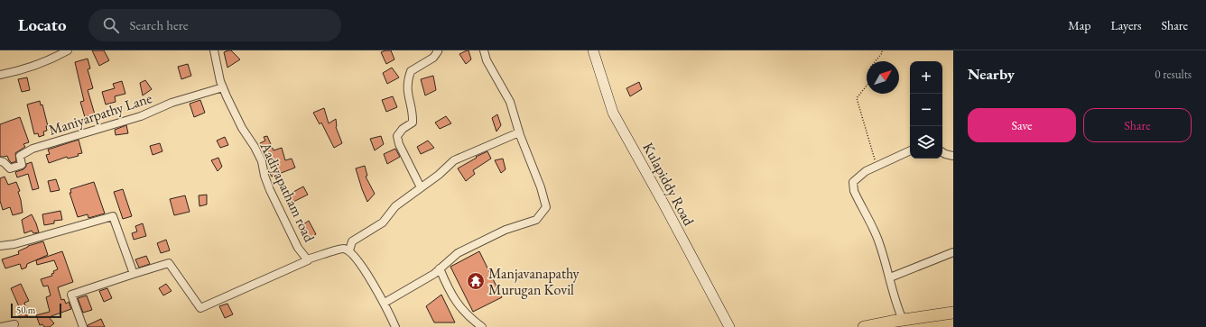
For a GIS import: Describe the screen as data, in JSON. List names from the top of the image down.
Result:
{
  "streets": {
    "main road": ["Kulapiddy Road"],
    "street": ["Maniyarpathy Lane", "Aadiyapatham road"]
  },
  "crossings": [
    ["Maniyarpathy Lane", "Aadiyapatham road"]
  ],
  "places": {
    "temple": ["Manjavanapathy Murugan Kovil"]
  },
  "scale_bar": "50 m",
  "north": "top right",
  "page": {
    "header": "Locato",
    "search": "Search here",
    "nav": ["Map", "Layers", "Share"],
    "heading": ["Nearby", "0 results"],
    "map_buttons": ["+", "−"],
    "buttons": ["Save", "Share"],
    "scale": "50 m"
  }
}
